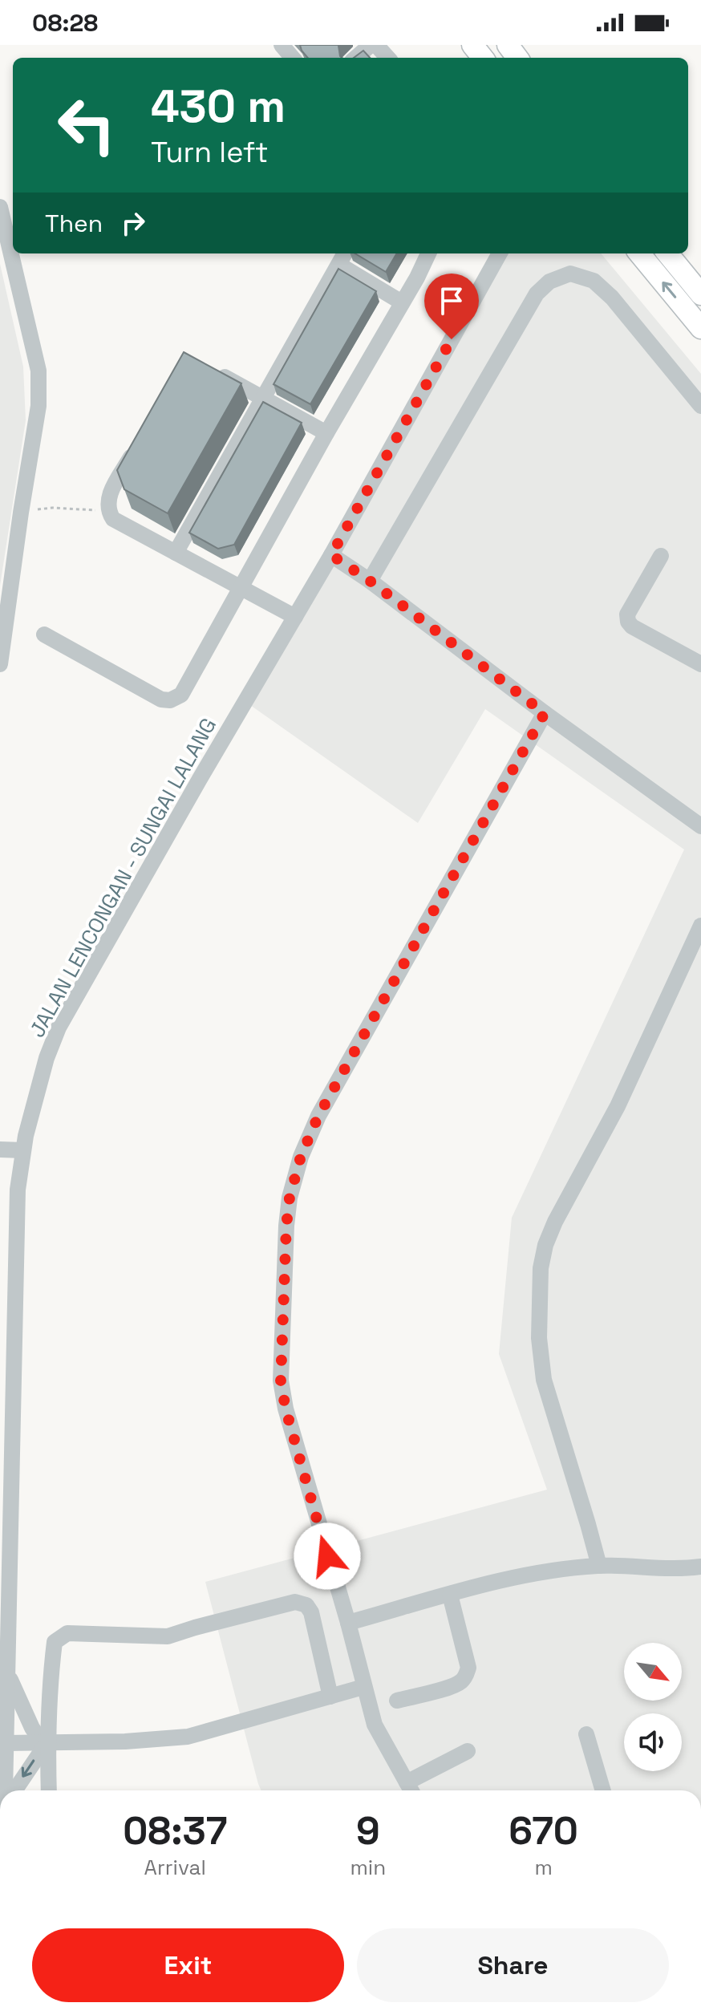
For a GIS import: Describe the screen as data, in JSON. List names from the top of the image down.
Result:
{
  "streets": {
    "street": ["JALAN LENCONGAN - SUNGAI LALANG"]
  },
  "north": "bottom right",
  "page": {
    "status": "08:28",
    "turn": ["430 m", "Turn left"],
    "then": "Then",
    "eta": [
      "08:37",
      "Arrival",
      "9",
      "min",
      "670",
      "m"
    ],
    "buttons": ["Exit", "Share"]
  }
}
